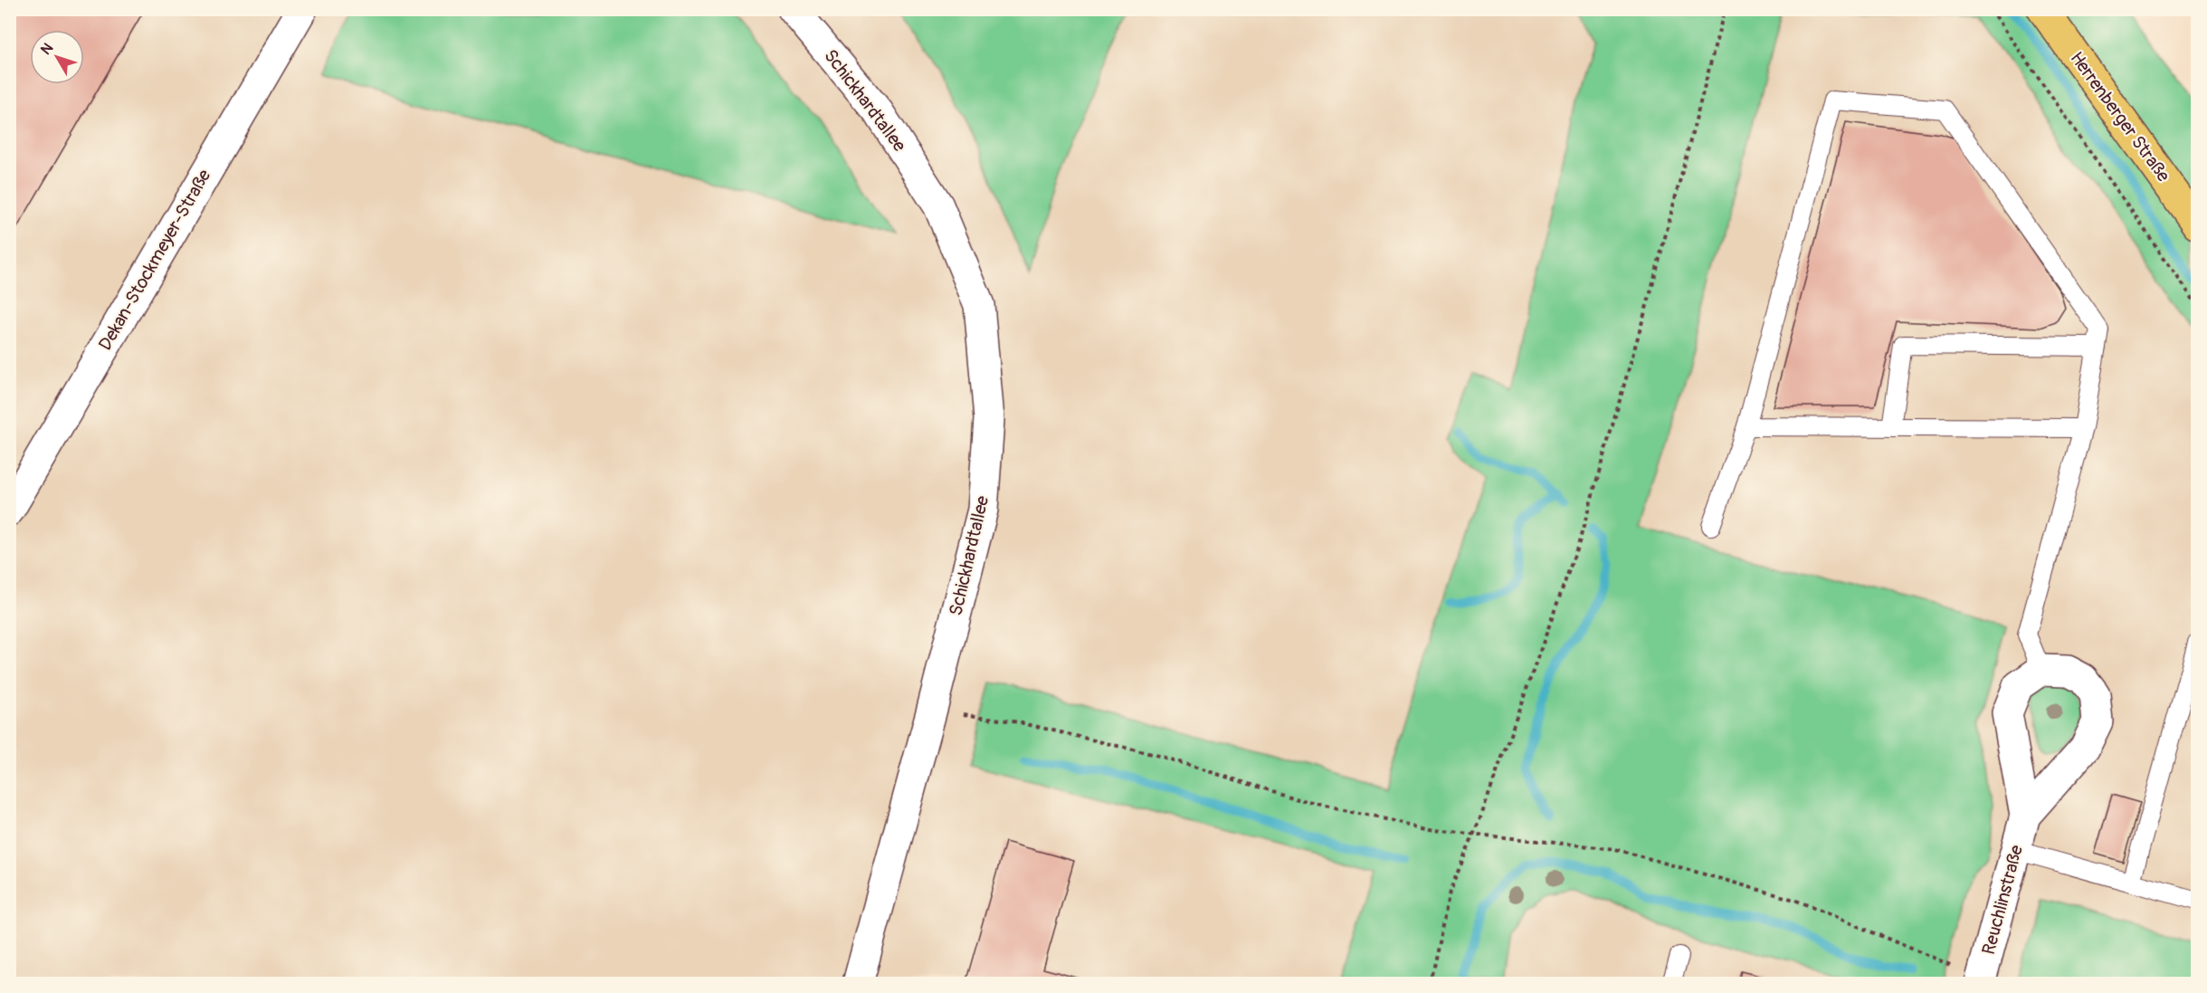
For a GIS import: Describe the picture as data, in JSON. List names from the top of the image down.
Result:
{
  "streets": {
    "main road": ["Herrenberger Straße"],
    "street": ["Schickhardtallee", "Dekan-Stockmeyer-Straße", "Reuchlinstraße"]
  },
  "north": "top left"
}
